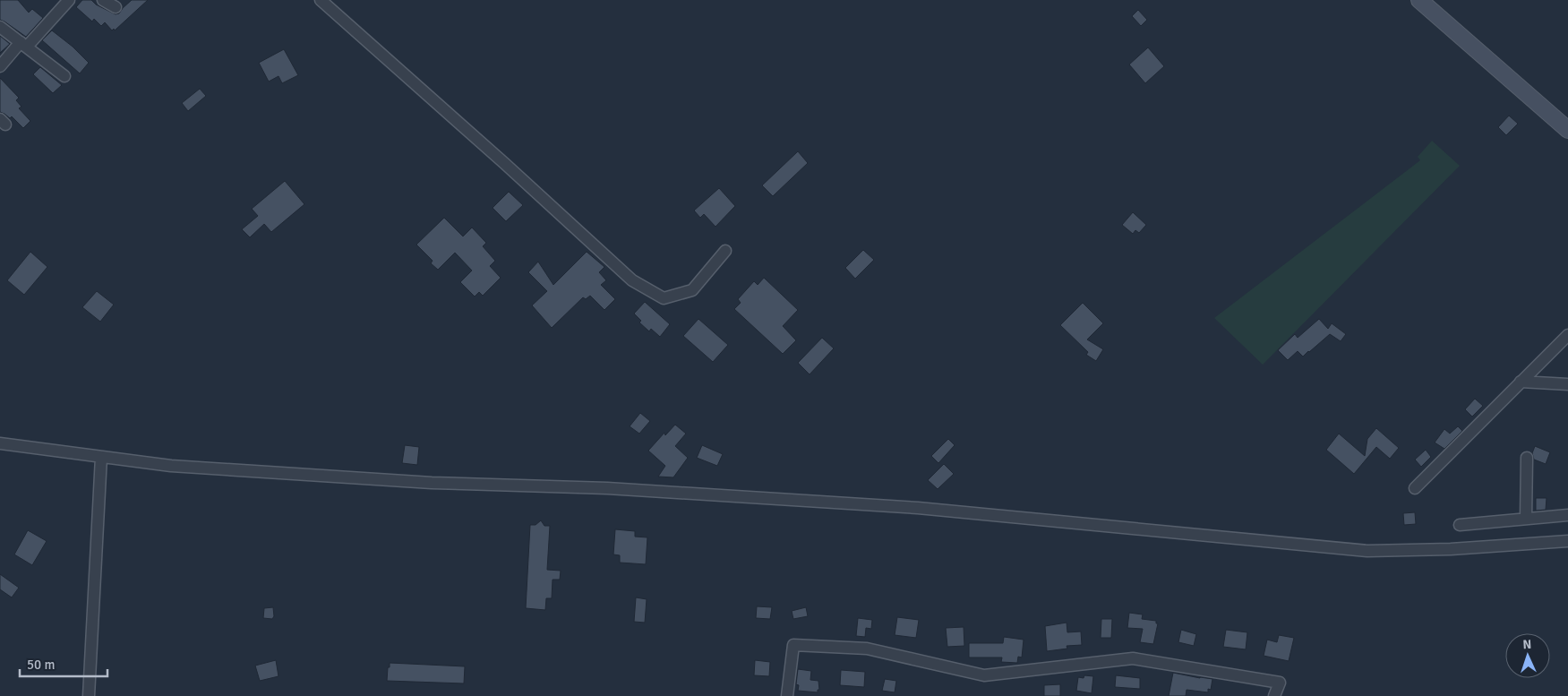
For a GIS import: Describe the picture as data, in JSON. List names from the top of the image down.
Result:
{
  "scale_bar": "50 m",
  "north": "top"
}
